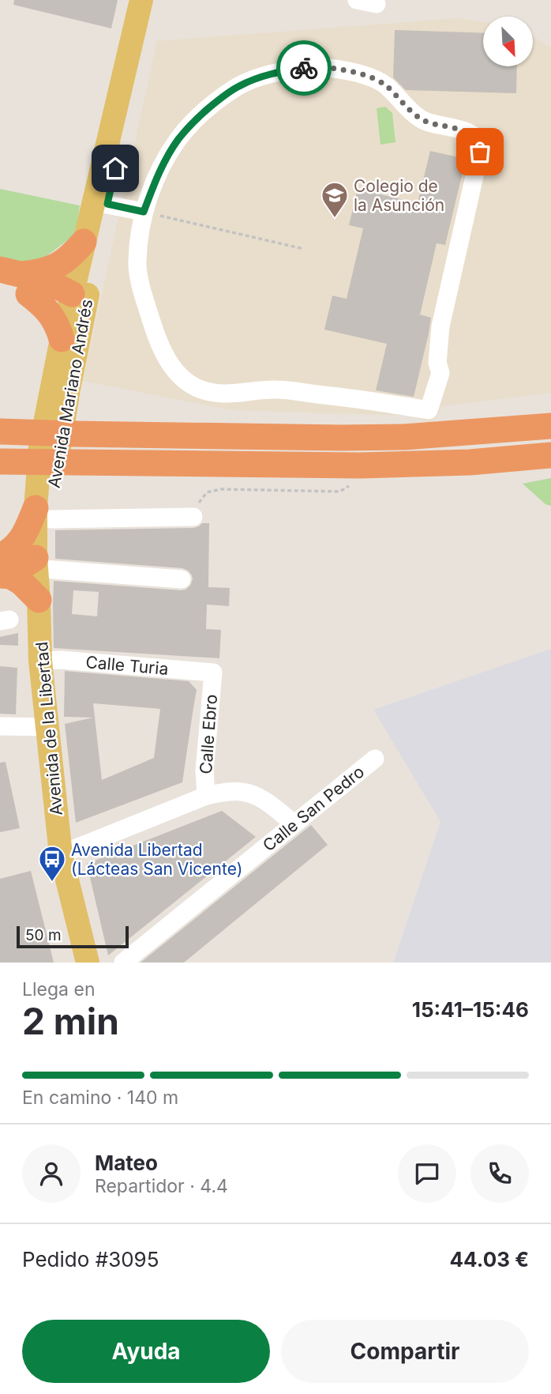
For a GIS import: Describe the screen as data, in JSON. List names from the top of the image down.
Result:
{
  "streets": {
    "main road": ["Avenida Mariano Andrés", "Avenida de la Libertad"],
    "street": ["Calle Turia", "Calle Ebro", "Calle San Pedro"]
  },
  "crossings": [
    ["Avenida Mariano Andrés", "Avenida de la Libertad"],
    ["Calle Turia", "Avenida de la Libertad"],
    ["Calle Turia", "Calle Ebro"]
  ],
  "places": {
    "school or university": ["Colegio de la Asunción"],
    "bus stop": ["Avenida Libertad (Lácteas San Vicente)"]
  },
  "scale_bar": "50 m",
  "north": "bottom right",
  "page": {
    "scale": "50 m",
    "heading": ["2 min", "Llega en", "15:41–15:46"],
    "panel": [
      "Mateo",
      "Repartidor · 4.4",
      "Pedido #3095",
      "44.03 €"
    ],
    "bar": "En camino · 140 m",
    "buttons": ["Ayuda", "Compartir"]
  }
}
